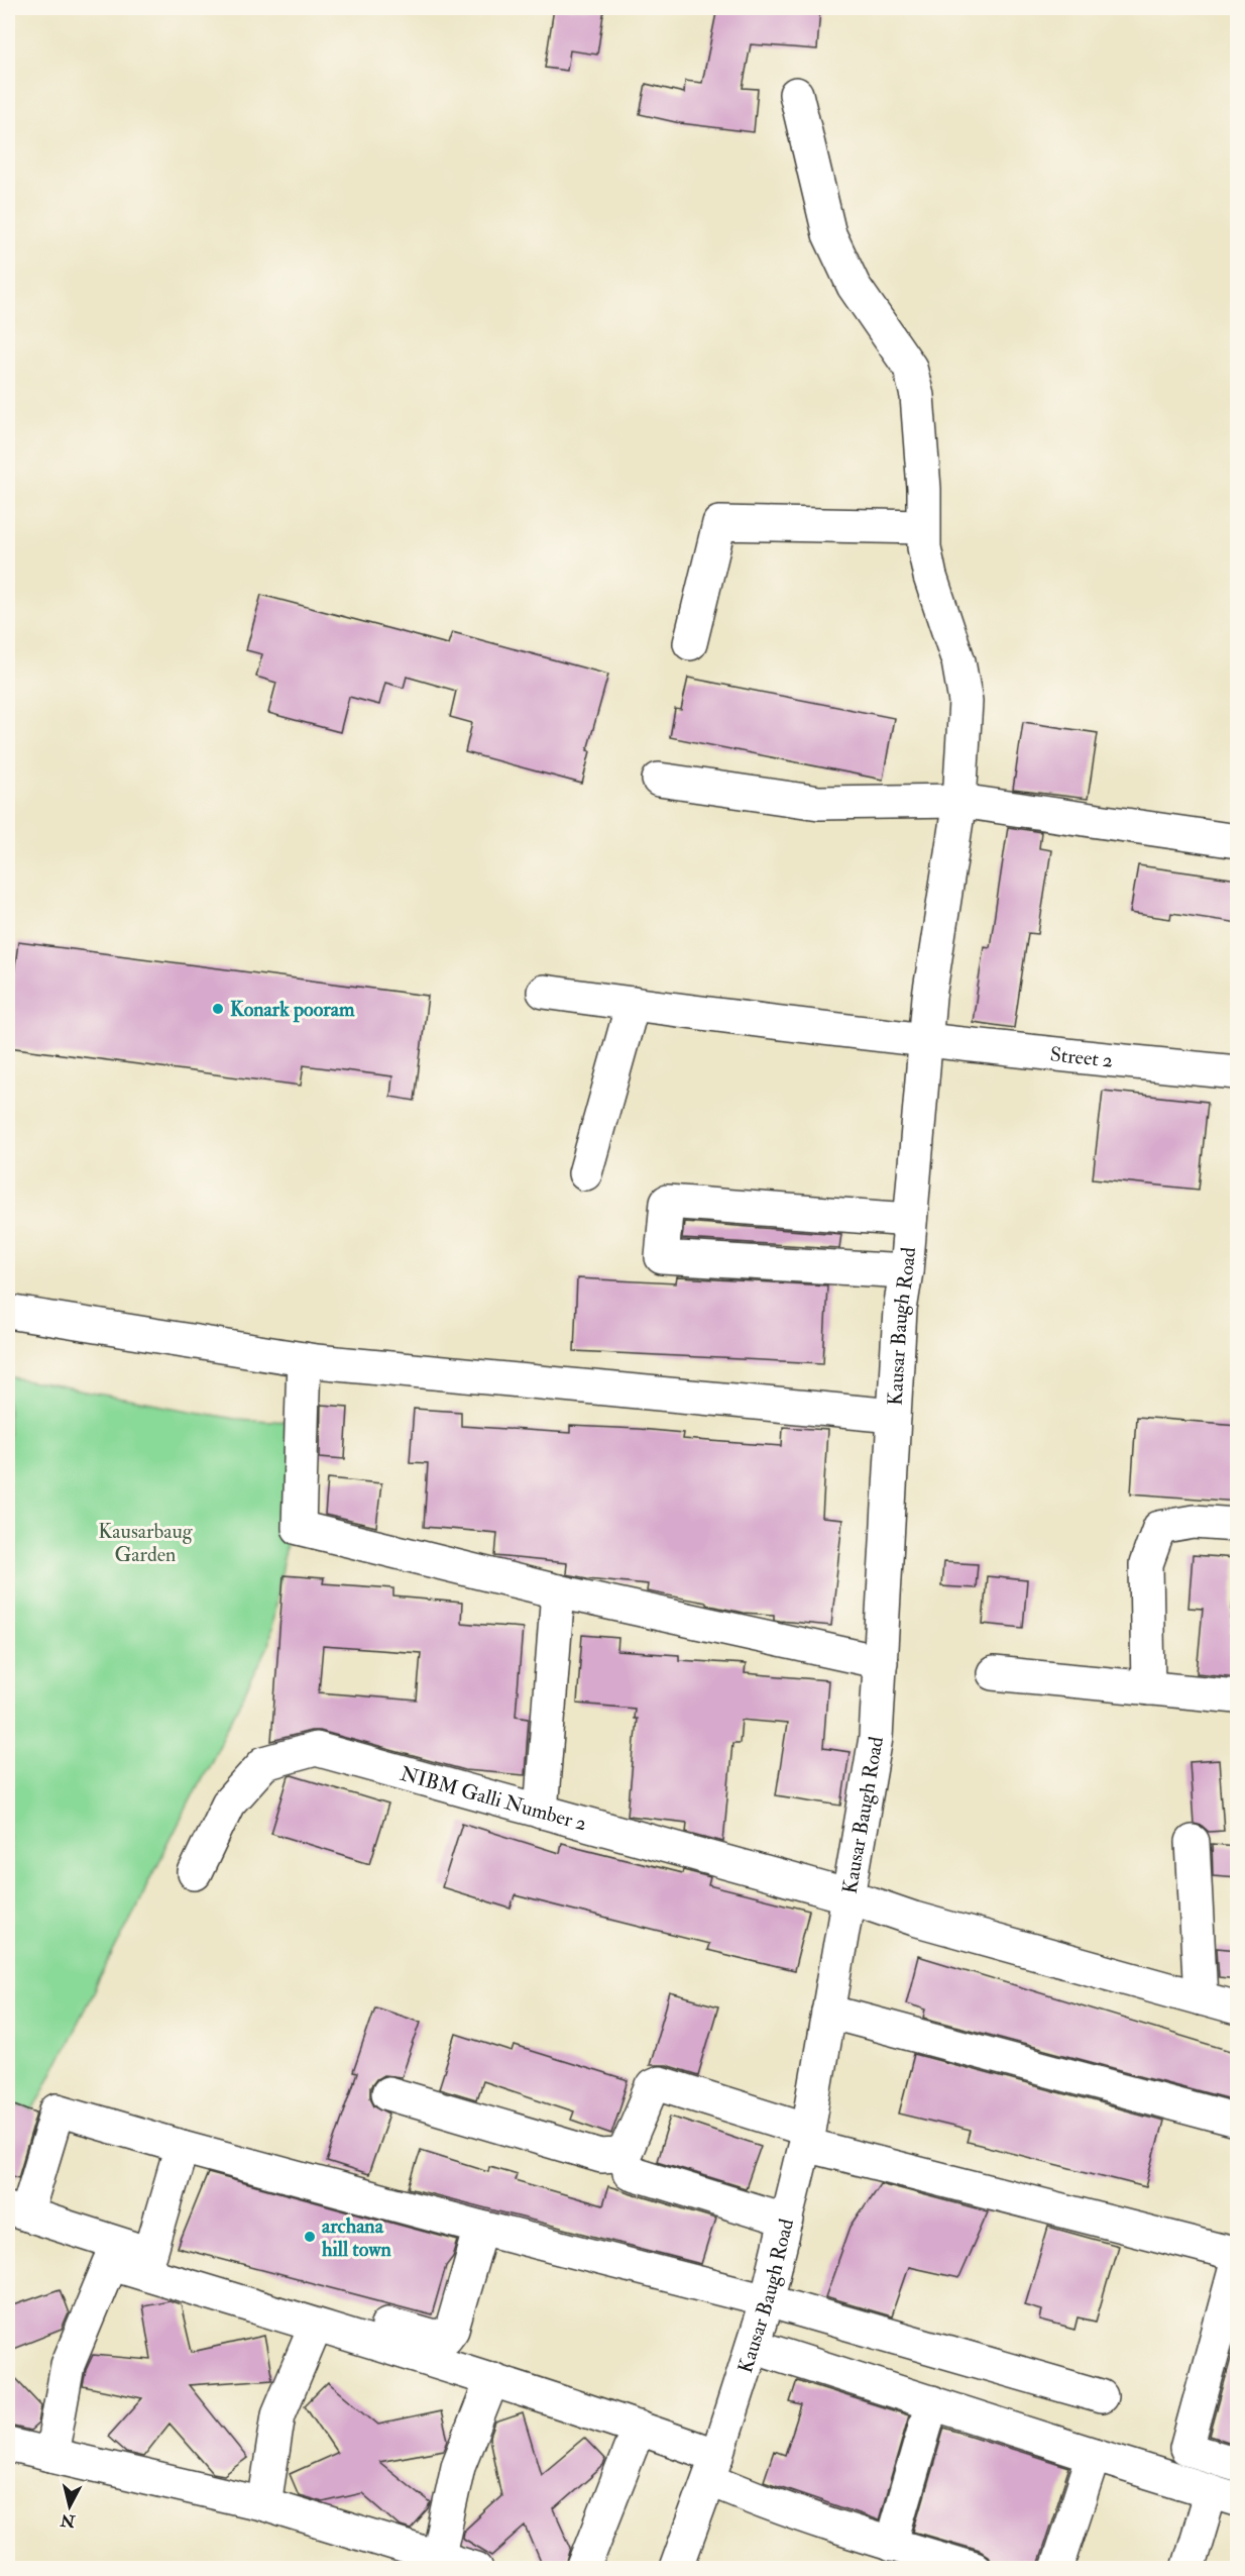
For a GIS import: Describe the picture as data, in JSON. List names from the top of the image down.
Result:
{
  "streets": {
    "street": ["Street 2", "Kausar Baugh Road", "NIBM Galli Number 2"]
  },
  "crossings": [
    ["Street 2", "Kausar Baugh Road"],
    ["Kausar Baugh Road", "NIBM Galli Number 2"]
  ],
  "parks": ["Kausarbaug Garden"],
  "places": ["Konark pooram", "archana hill town"],
  "north": "bottom"
}
